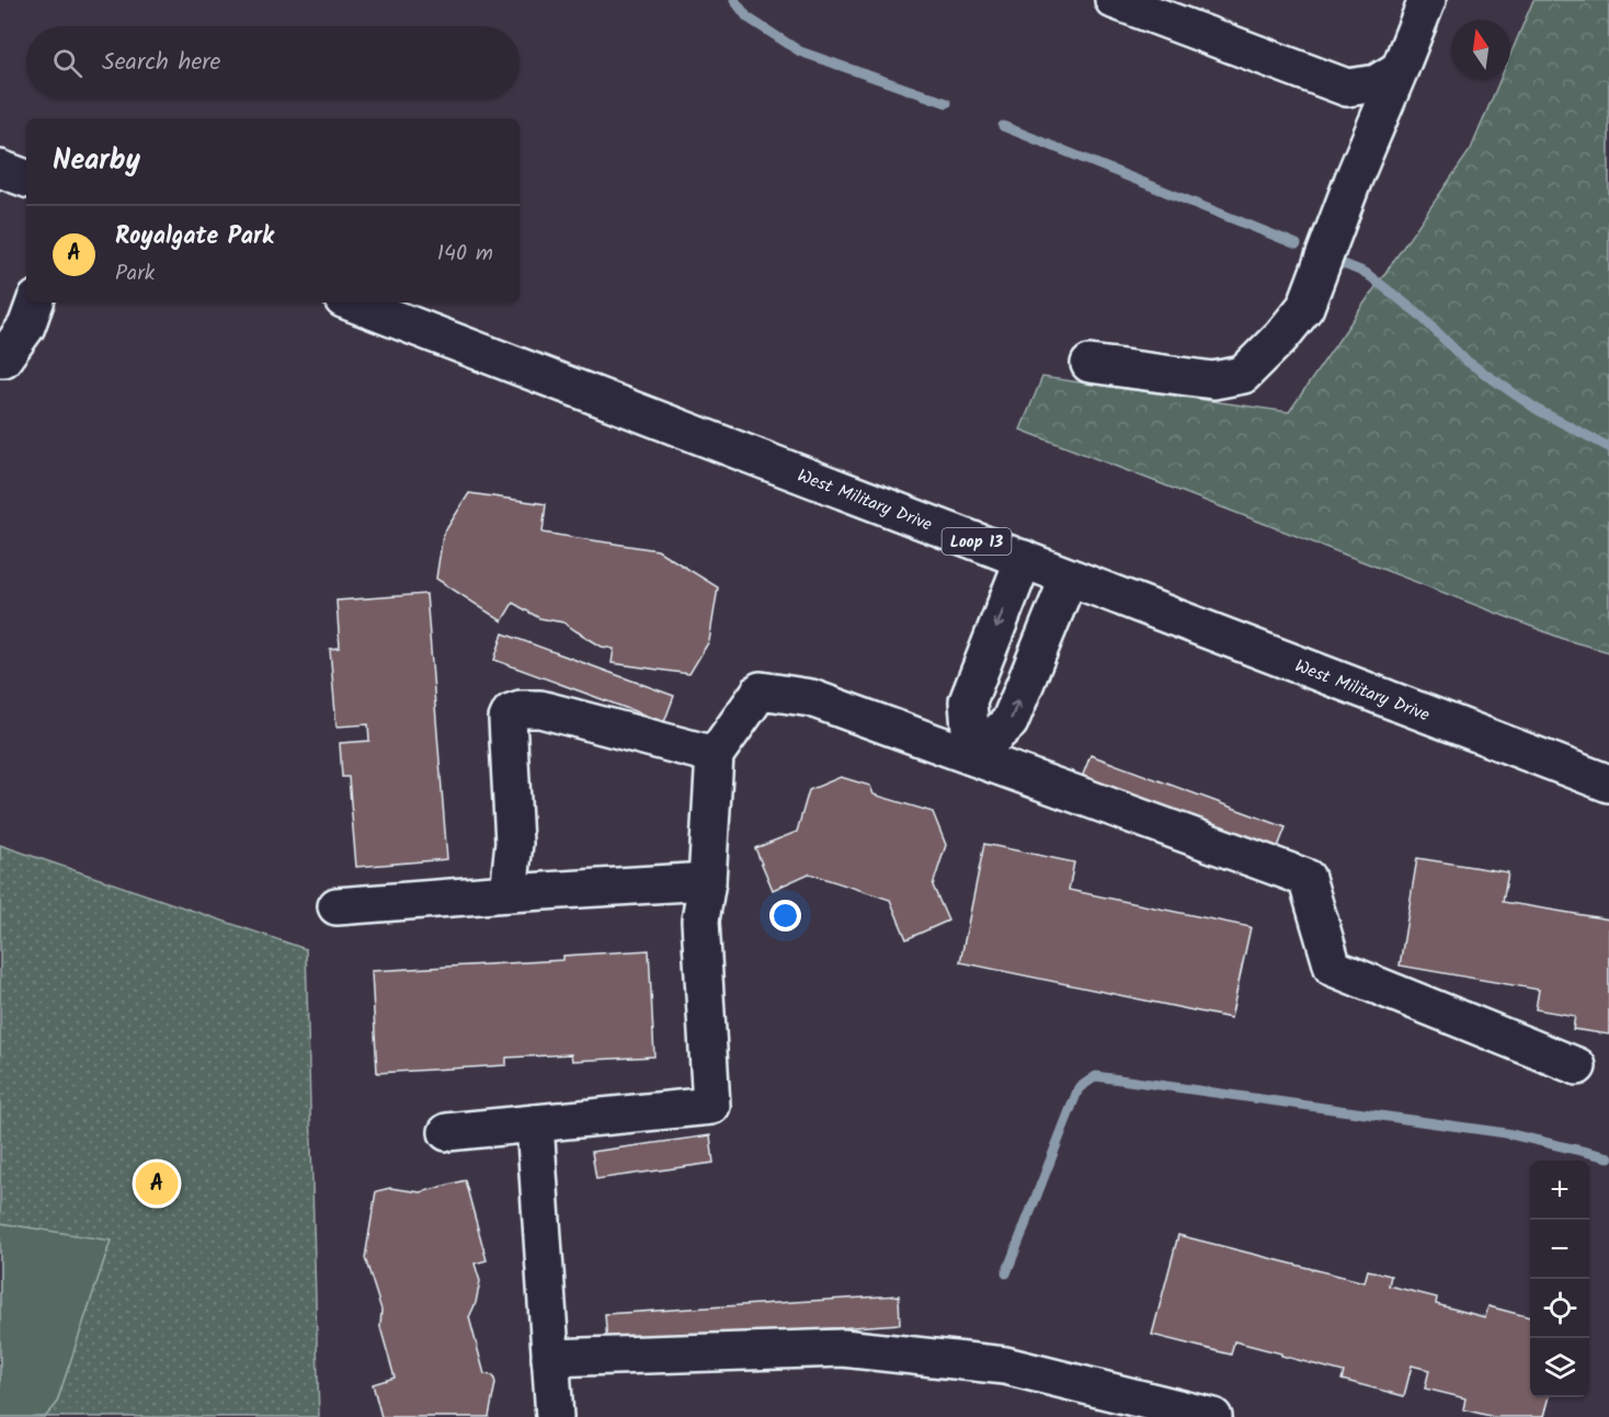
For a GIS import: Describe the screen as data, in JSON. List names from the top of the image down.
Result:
{
  "streets": {
    "main road": ["West Military Drive", "Loop 13"]
  },
  "north": "top",
  "page": {
    "search": "Search here",
    "heading": "Nearby",
    "list": [
      {
        "mark": "A",
        "name": "Royalgate Park",
        "note": "Park",
        "value": "140 m"
      }
    ],
    "pins": "A",
    "map_buttons": ["+", "−"]
  }
}
